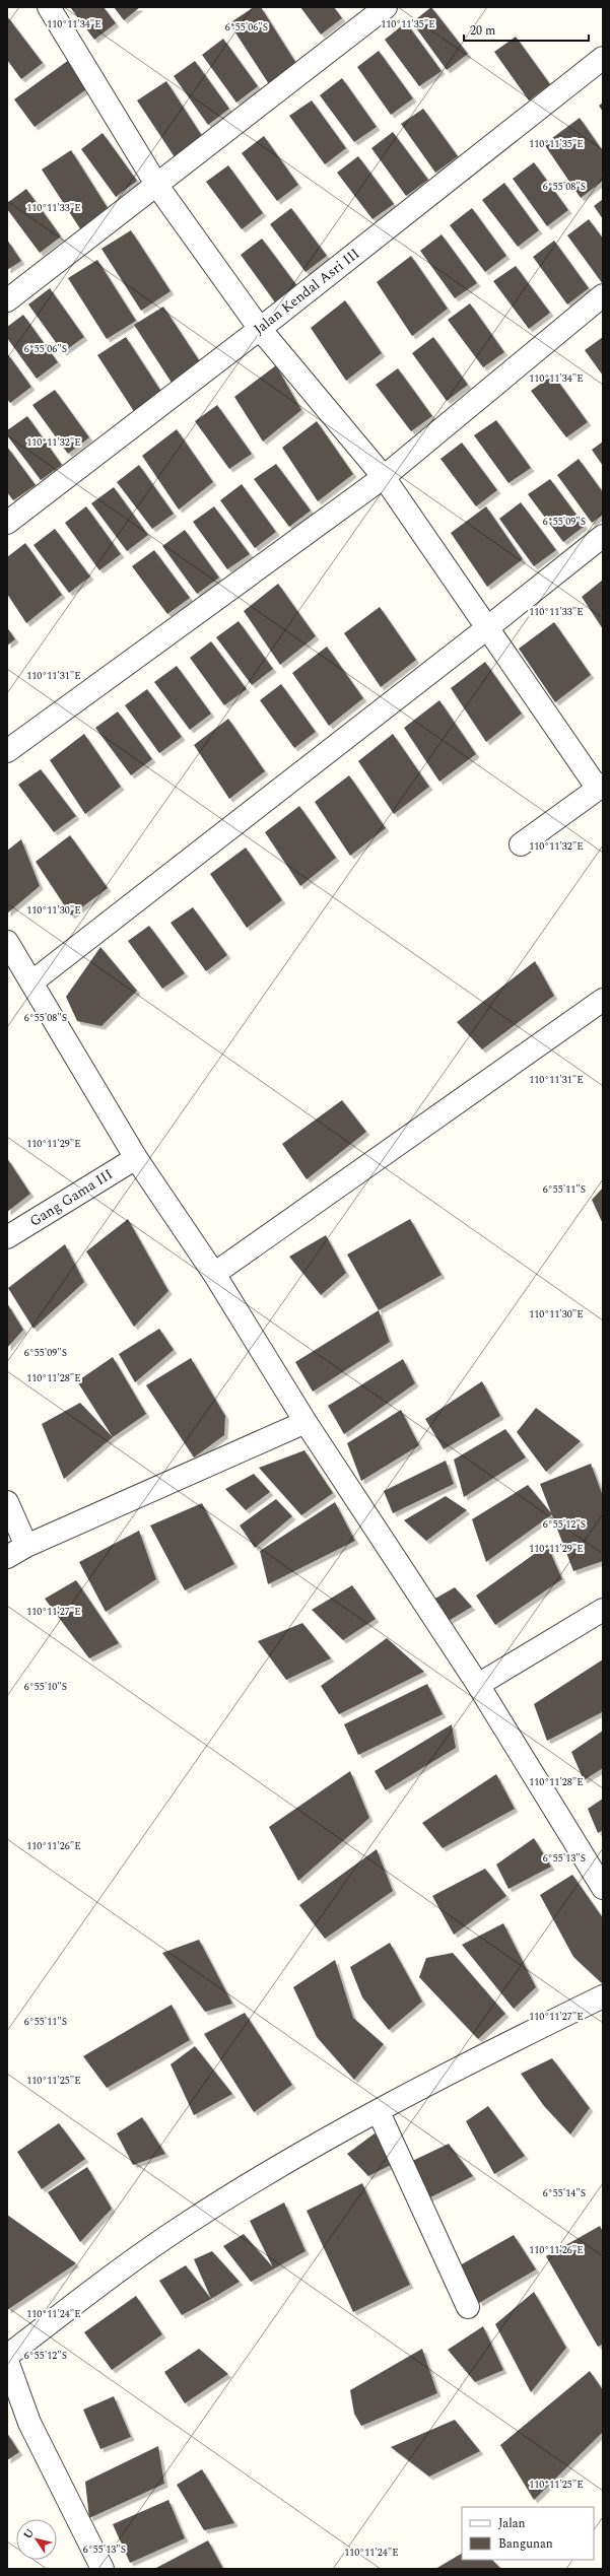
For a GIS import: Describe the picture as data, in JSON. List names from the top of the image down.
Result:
{
  "streets": {
    "street": ["Jalan Kendal Asri III", "Gang Gama III"]
  },
  "legend": ["Jalan", "Bangunan"],
  "scale_bar": "20 m",
  "north": "top left",
  "coordinates": [
    "110°11'34\"E",
    "110°11'35\"E",
    "6°55'06\"S",
    "6°55'08\"S",
    "110°11'33\"E",
    "110°11'32\"E",
    "6°55'09\"S",
    "110°11'31\"E",
    "110°11'30\"E",
    "110°11'29\"E",
    "6°55'11\"S",
    "110°11'28\"E",
    "6°55'12\"S",
    "110°11'27\"E",
    "6°55'10\"S",
    "110°11'26\"E",
    "6°55'13\"S",
    "110°11'25\"E",
    "6°55'14\"S",
    "110°11'24\"E"
  ]
}
